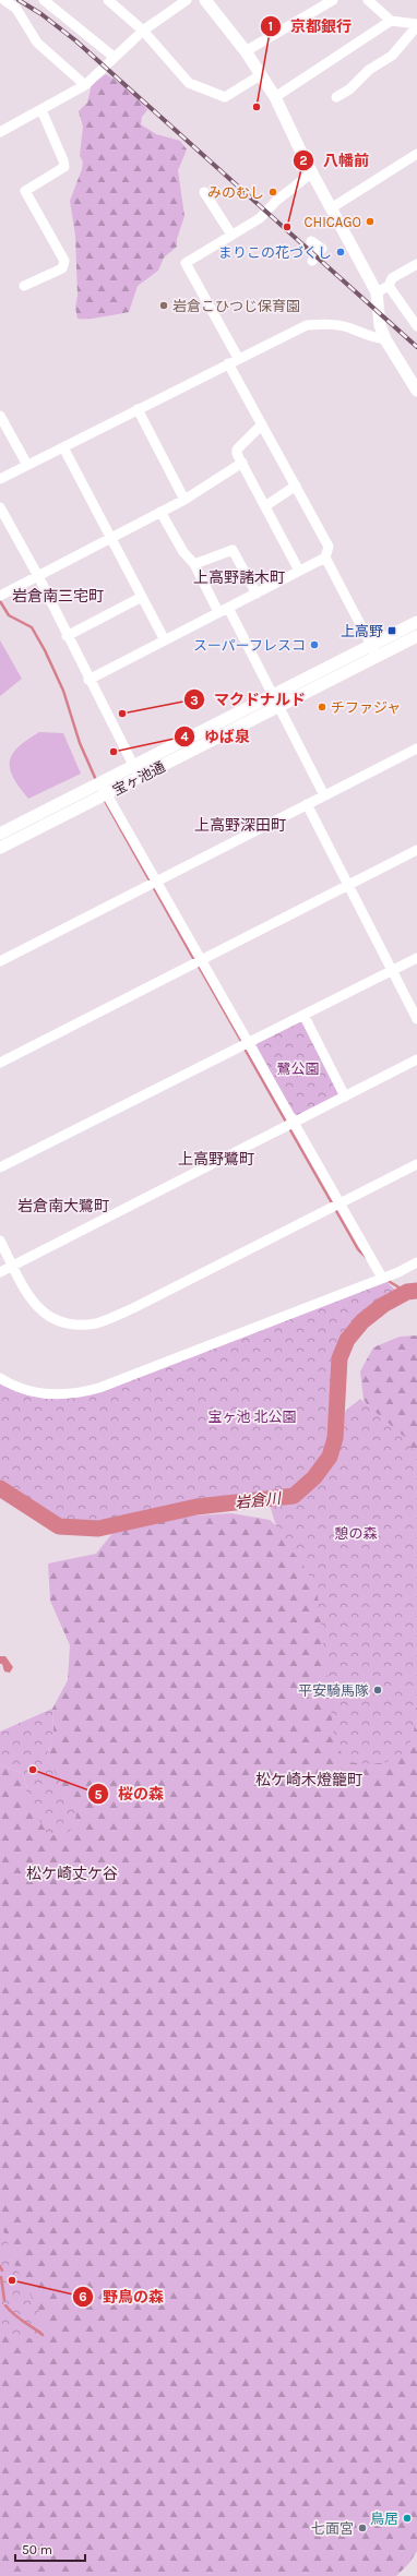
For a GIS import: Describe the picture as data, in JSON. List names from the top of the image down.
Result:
{
  "streets": {
    "street": ["宝ヶ池通"]
  },
  "districts": [
    "上高野諸木町",
    "岩倉南三宅町",
    "上高野深田町",
    "上高野鷺町",
    "岩倉南大鷺町",
    "松ケ崎木燈籠町",
    "松ケ崎丈ケ谷"
  ],
  "water": ["岩倉川"],
  "parks": ["鷺公園", "宝ヶ池 北公園", "憩の森"],
  "places": {
    "other": [
      "京都銀行",
      "みのむし",
      "CHICAGO",
      "八幡前",
      "まりこの花づくし",
      "岩倉こひつじ保育園",
      "スーパーフレスコ",
      "チファジャ",
      "マクドナルド",
      "ゆば泉",
      "平安騎馬隊",
      "桜の森",
      "野鳥の森",
      "鳥居",
      "七面宮"
    ],
    "transit": ["上高野"]
  },
  "scale_bar": "50 m"
}
